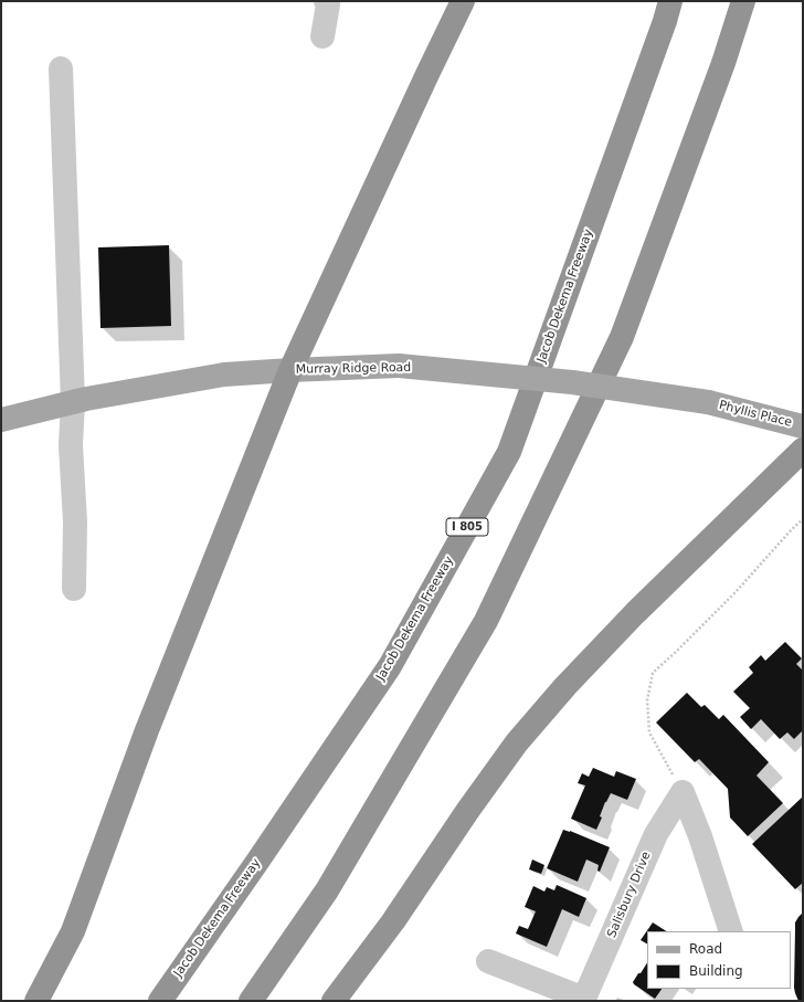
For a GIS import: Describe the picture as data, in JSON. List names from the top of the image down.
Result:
{
  "streets": {
    "highway": ["Jacob Dekema Freeway", "I 805"],
    "main road": ["Murray Ridge Road", "Phyllis Place"],
    "street": ["Salisbury Drive"]
  },
  "crossings": [
    ["Murray Ridge Road", "Phyllis Place"]
  ],
  "legend": ["Road", "Building"]
}
